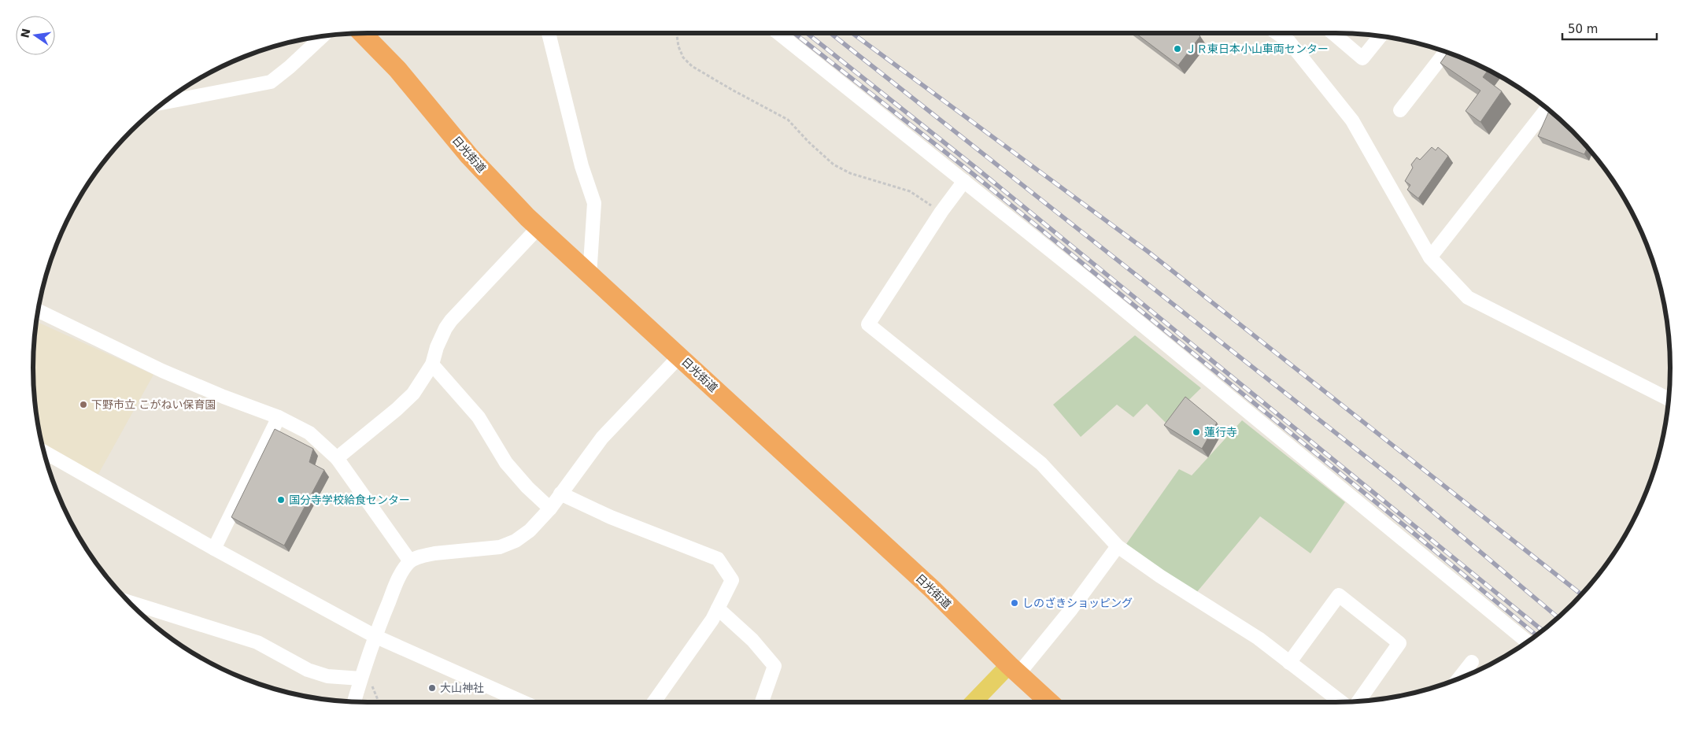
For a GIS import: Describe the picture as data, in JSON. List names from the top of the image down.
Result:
{
  "streets": {
    "highway": ["日光街道"]
  },
  "places": [
    "ＪＲ東日本小山車両センター",
    "下野市立 こがねい保育園",
    "蓮行寺",
    "国分寺学校給食センター",
    "しのざきショッピング",
    "大山神社"
  ],
  "scale_bar": "50 m",
  "north": "left"
}
